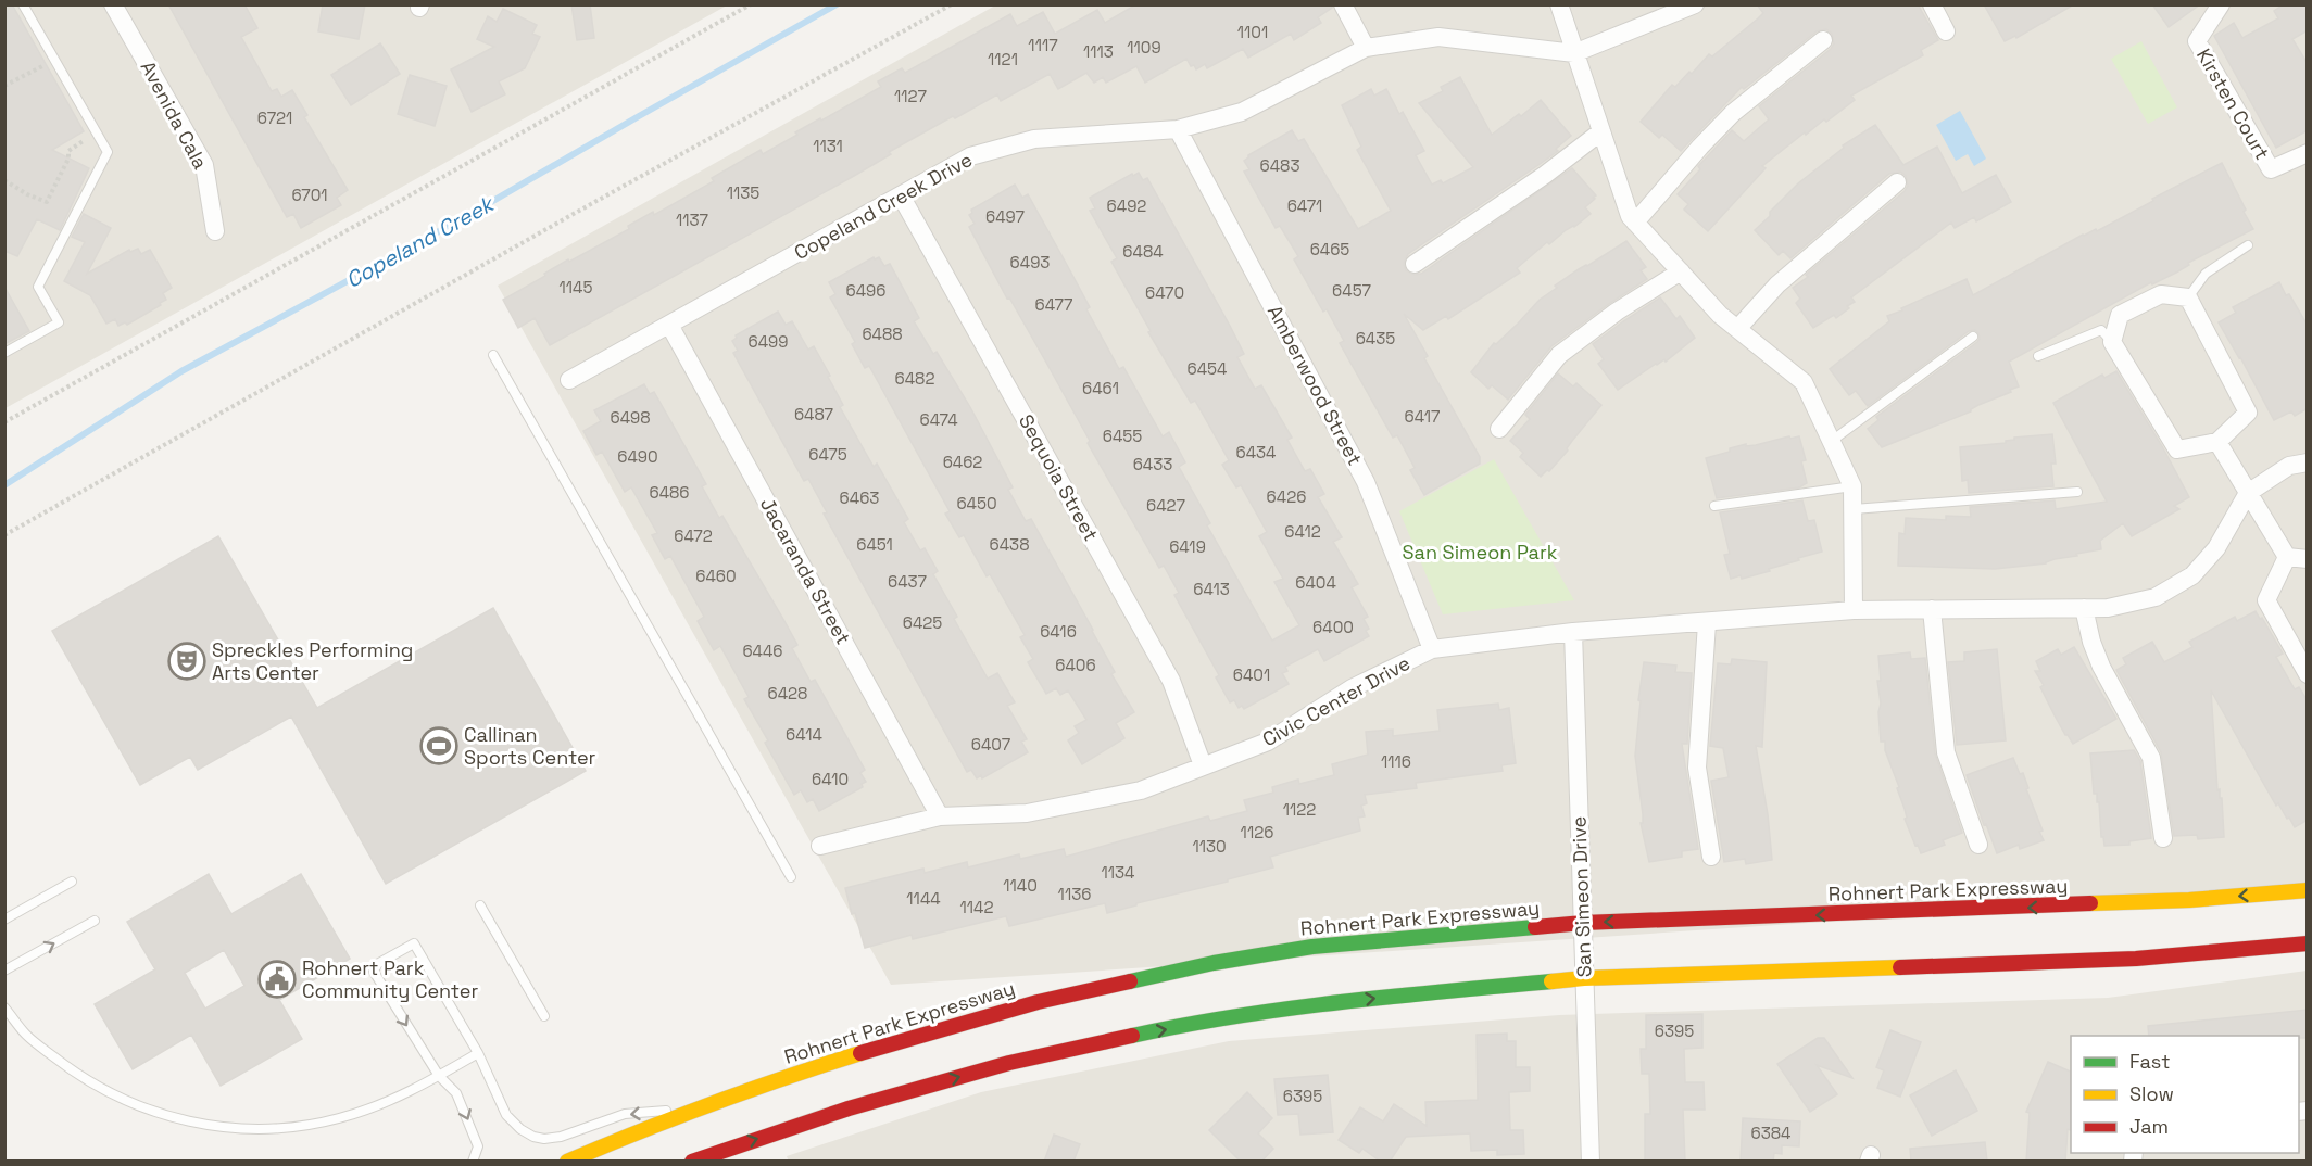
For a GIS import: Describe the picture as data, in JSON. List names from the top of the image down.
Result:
{
  "streets": {
    "main road": ["Rohnert Park Expressway"],
    "street": [
      "Kirsten Court",
      "Avenida Cala",
      "Copeland Creek Drive",
      "Amberwood Street",
      "Sequoia Street",
      "Jacaranda Street",
      "Civic Center Drive",
      "San Simeon Drive"
    ]
  },
  "crossings": [
    ["Copeland Creek Drive", "Amberwood Street"],
    ["Copeland Creek Drive", "Sequoia Street"],
    ["Copeland Creek Drive", "Jacaranda Street"],
    ["Amberwood Street", "Civic Center Drive"],
    ["Sequoia Street", "Civic Center Drive"],
    ["Jacaranda Street", "Civic Center Drive"],
    ["Civic Center Drive", "San Simeon Drive"],
    ["Rohnert Park Expressway", "San Simeon Drive"]
  ],
  "water": ["Copeland Creek"],
  "parks": ["San Simeon Park"],
  "places": {
    "theatre": ["Spreckles Performing Arts Center"],
    "sports": ["Callinan Sports Center"],
    "public building": ["Rohnert Park Community Center"]
  },
  "house_numbers": [
    "1101",
    "1117",
    "1109",
    "1113",
    "1121",
    "1127",
    "6721",
    "1131",
    "6483",
    "1135",
    "6701",
    "6492",
    "6471",
    "6497",
    "1137",
    "6465",
    "6484",
    "6493",
    "1145",
    "6496",
    "6457",
    "6470",
    "6477",
    "6488",
    "6435",
    "6499",
    "6454",
    "6482",
    "6461",
    "6487",
    "6417",
    "6498",
    "6474",
    "6455",
    "6434",
    "6475",
    "6490",
    "6462",
    "6433",
    "6486",
    "6426",
    "6463",
    "6450",
    "6427",
    "6412",
    "6472",
    "6451",
    "6438",
    "6419",
    "6460",
    "6437",
    "6404",
    "6413",
    "6425",
    "6400",
    "6416",
    "6446",
    "6406",
    "6401",
    "6428",
    "6414",
    "6407",
    "1116",
    "6410",
    "1122",
    "1126",
    "1130",
    "1134",
    "1140",
    "1136",
    "1144",
    "1142",
    "6395",
    "6395",
    "6384"
  ],
  "legend": ["Fast", "Slow", "Jam"]
}
